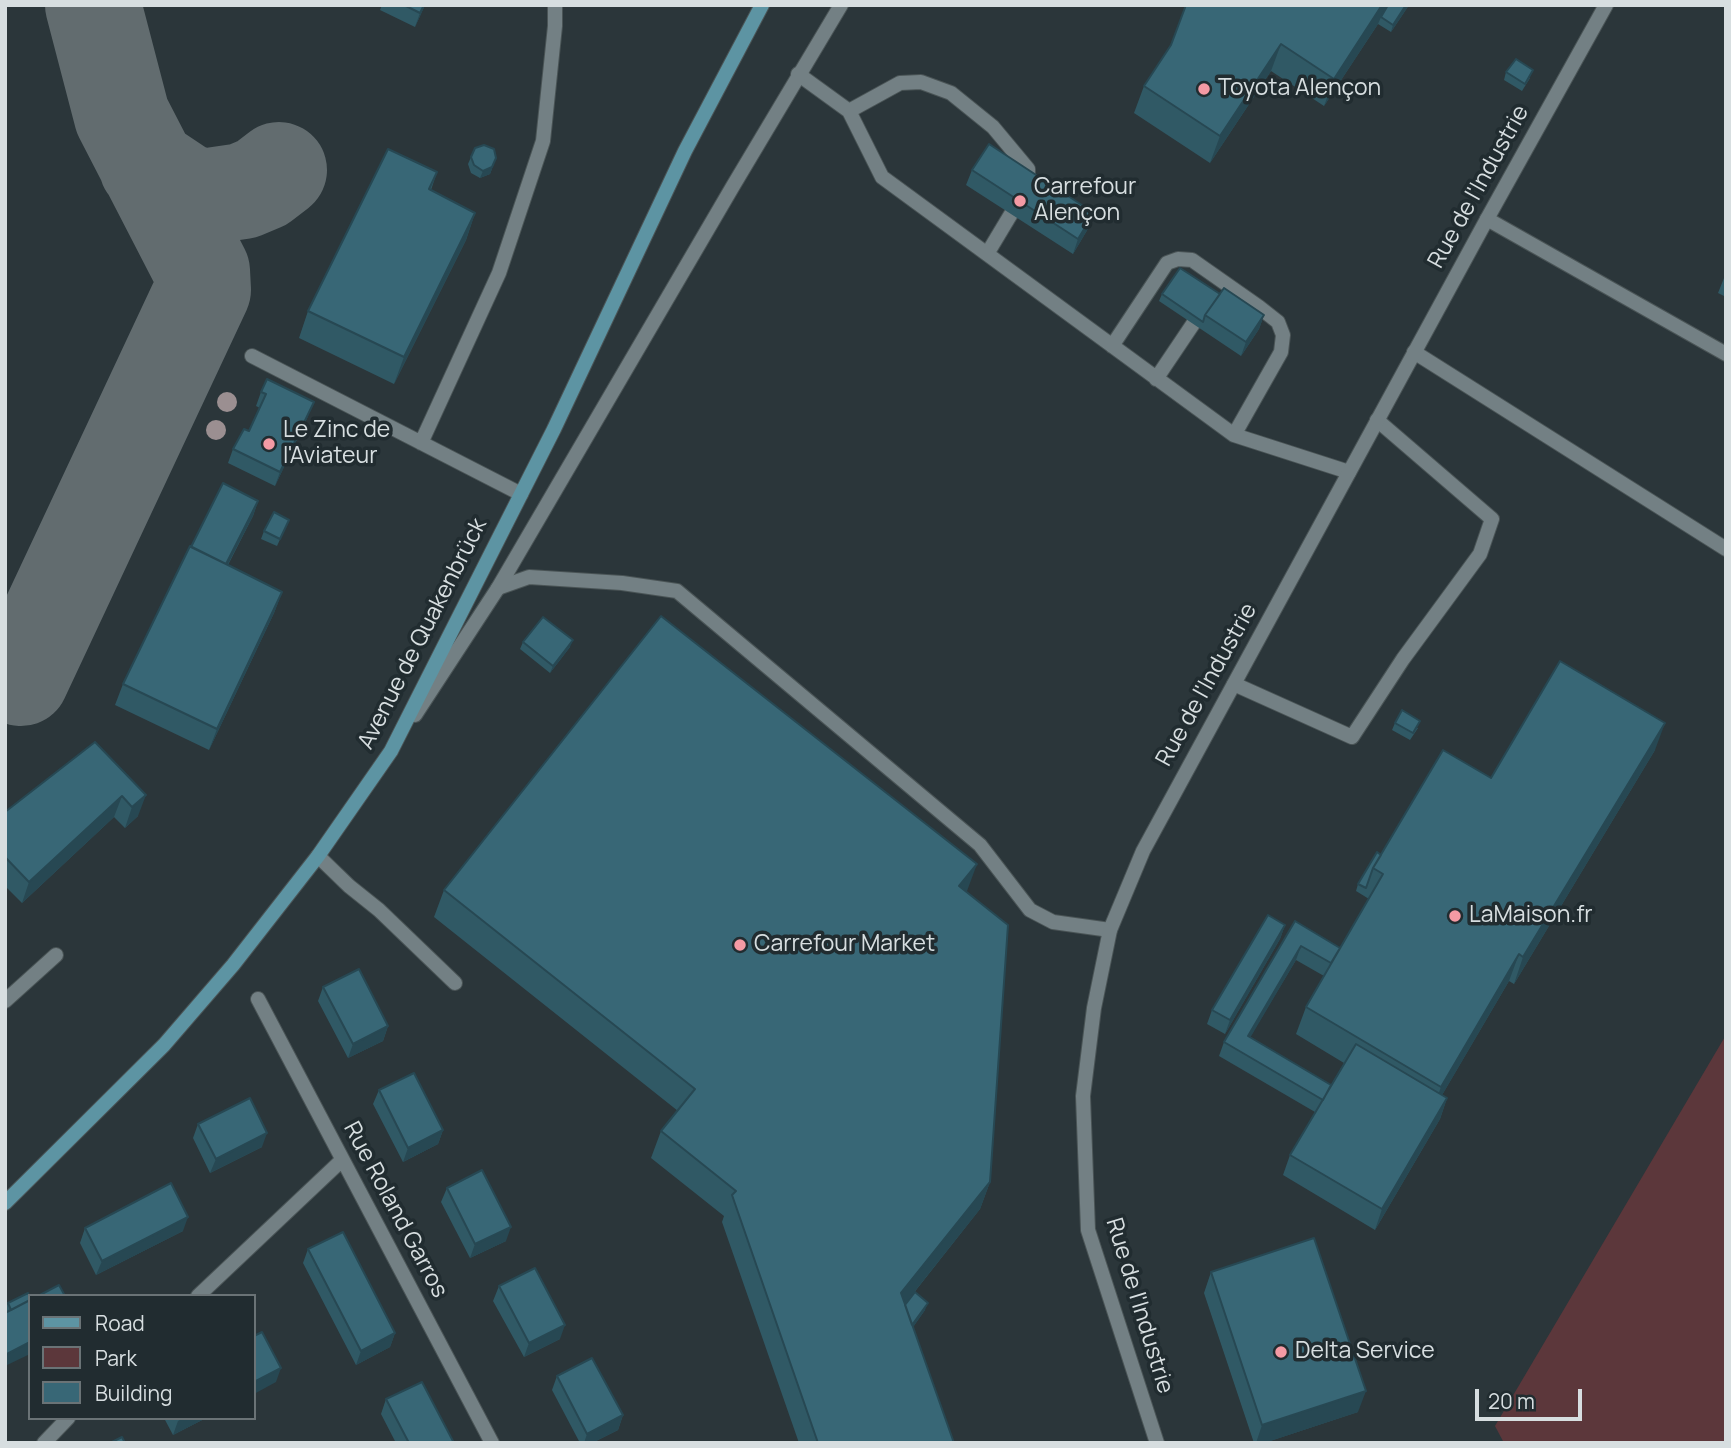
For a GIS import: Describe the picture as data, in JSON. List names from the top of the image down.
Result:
{
  "streets": {
    "main road": ["Avenue de Quakenbrück"],
    "street": ["Rue de l'Industrie", "Rue Roland Garros"]
  },
  "places": [
    "Toyota Alençon",
    "Carrefour Alençon",
    "Le Zinc de l'Aviateur",
    "LaMaison.fr",
    "Carrefour Market",
    "Delta Service"
  ],
  "legend": ["Road", "Park", "Building"],
  "scale_bar": "20 m"
}
